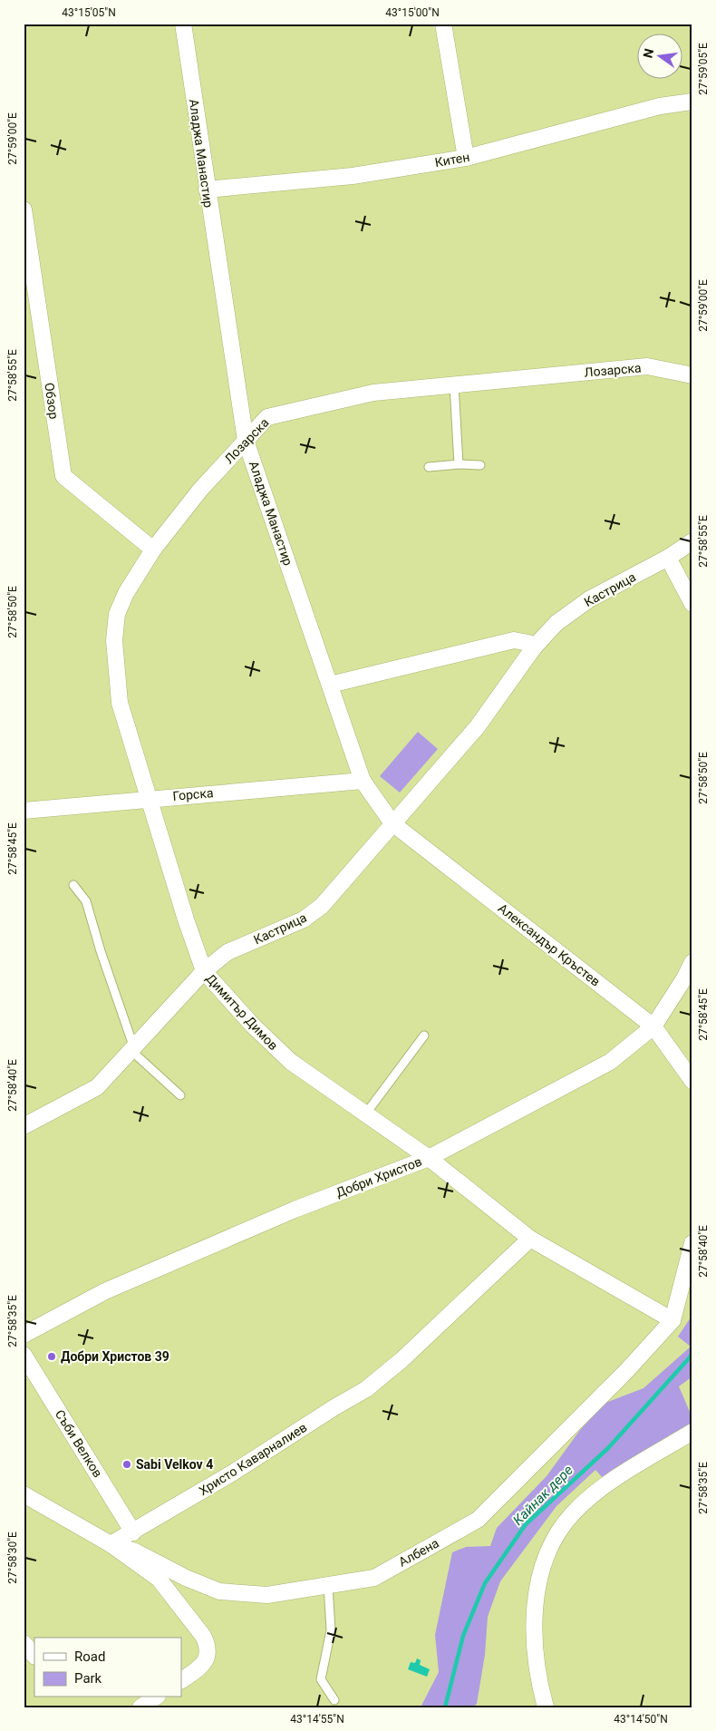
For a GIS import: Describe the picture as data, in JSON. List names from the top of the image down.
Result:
{
  "streets": {
    "street": [
      "Аладжа Манастир",
      "Китен",
      "Лозарска",
      "Обзор",
      "Кастрица",
      "Горска",
      "Александър Кръстев",
      "Димитър Димов",
      "Добри Христов",
      "Съби Велков",
      "Христо Каварналиев",
      "Албена"
    ]
  },
  "crossings": [
    ["Аладжа Манастир", "Китен"],
    ["Аладжа Манастир", "Лозарска"],
    ["Аладжа Манастир", "Кастрица"],
    ["Аладжа Манастир", "Горска"],
    ["Аладжа Манастир", "Александър Кръстев"],
    ["Лозарска", "Обзор"],
    ["Лозарска", "Горска"],
    ["Лозарска", "Димитър Димов"],
    ["Кастрица", "Александър Кръстев"],
    ["Кастрица", "Димитър Димов"],
    ["Горска", "Димитър Димов"],
    ["Александър Кръстев", "Добри Христов"],
    ["Димитър Димов", "Добри Христов"],
    ["Димитър Димов", "Христо Каварналиев"],
    ["Димитър Димов", "Албена"],
    ["Съби Велков", "Христо Каварналиев"],
    ["Христо Каварналиев", "Албена"]
  ],
  "water": ["Кайнак дере"],
  "places": ["Добри Христов 39", "Sabi Velkov 4"],
  "legend": ["Road", "Park"],
  "north": "left",
  "coordinates": [
    "43°15'05\"N",
    "43°15'00\"N",
    "27°59'05\"E",
    "27°59'00\"E",
    "27°58'55\"E",
    "27°58'50\"E",
    "27°58'45\"E",
    "27°58'40\"E",
    "27°58'35\"E",
    "27°58'30\"E",
    "43°14'55\"N",
    "43°14'50\"N"
  ]
}
